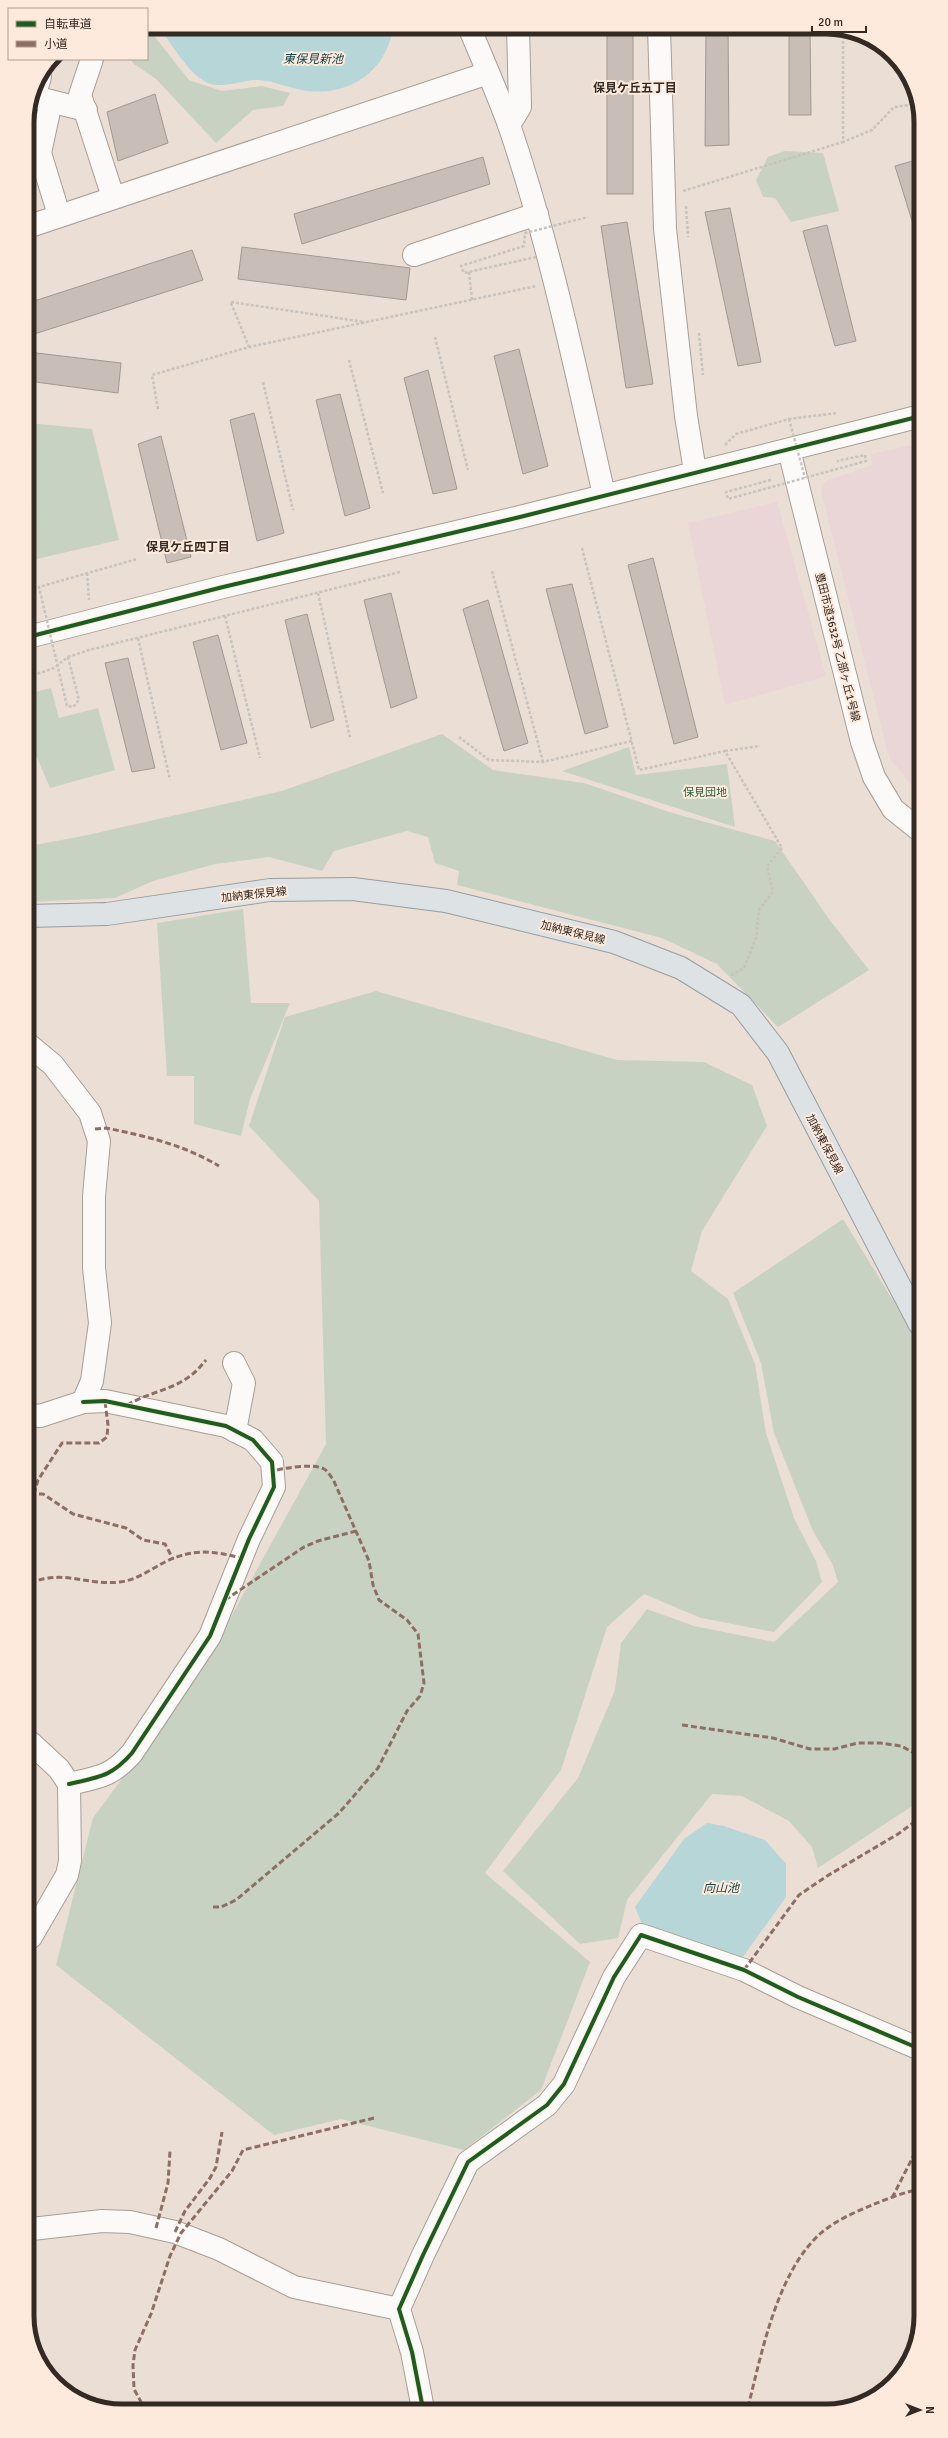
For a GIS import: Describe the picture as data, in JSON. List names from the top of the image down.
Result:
{
  "streets": {
    "main road": ["加納東保見線"],
    "street": ["豊田市道3632号 乙部ヶ丘1号線"]
  },
  "districts": ["保見ケ丘五丁目", "保見ケ丘四丁目"],
  "water": ["東保見新池", "向山池"],
  "parks": ["保見団地"],
  "legend": ["自転車道", "小道"],
  "scale_bar": "20 m",
  "north": "right"
}
